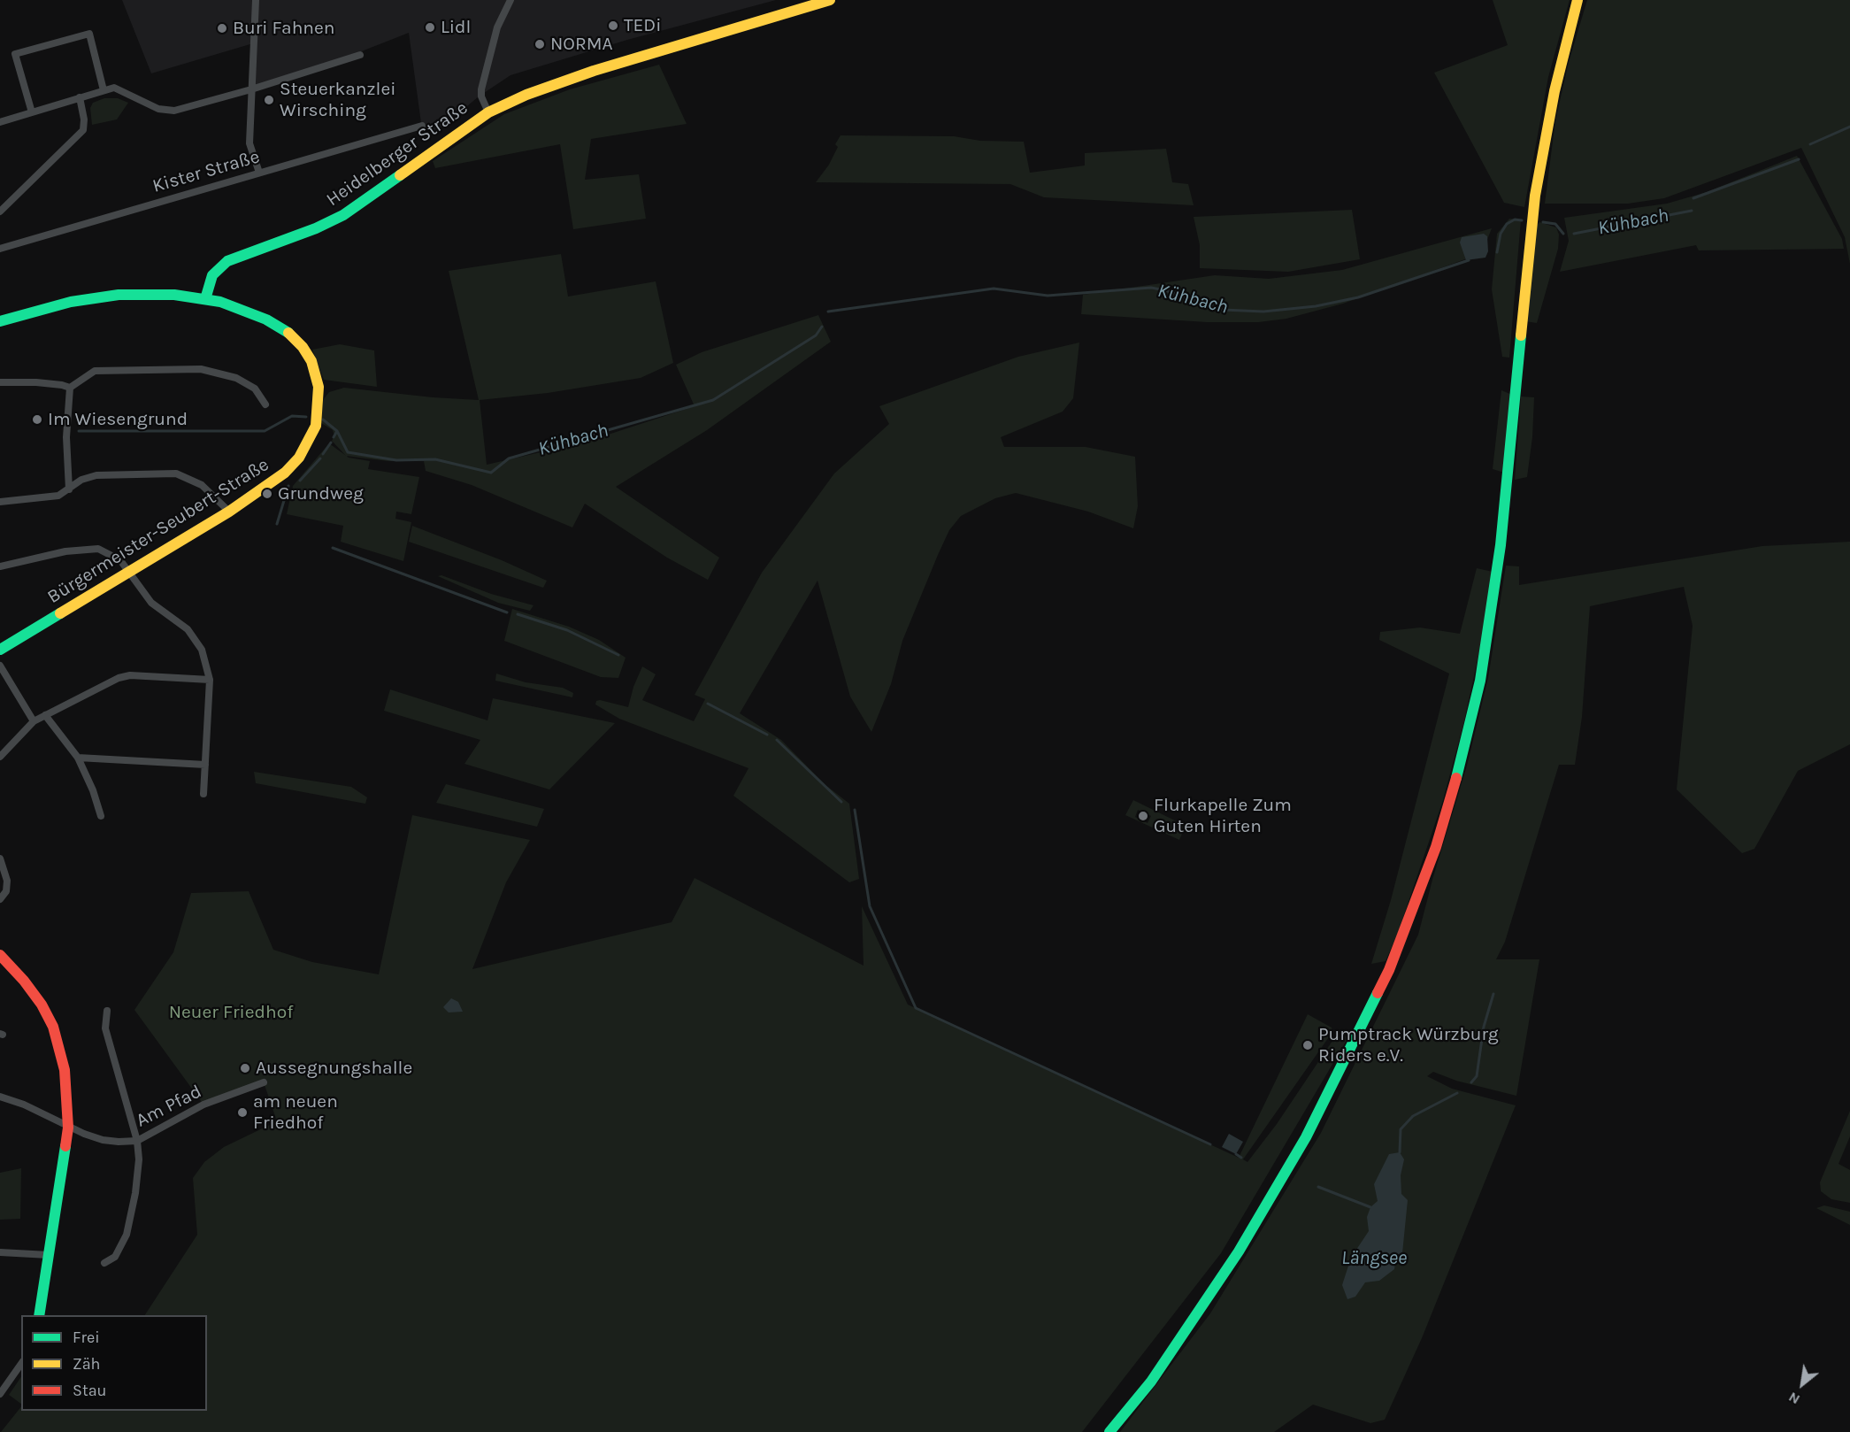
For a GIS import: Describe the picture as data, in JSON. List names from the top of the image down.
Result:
{
  "streets": {
    "street": [
      "Heidelberger Straße",
      "Kister Straße",
      "Bürgermeister-Seubert-Straße",
      "Am Pfad"
    ]
  },
  "crossings": [
    ["Heidelberger Straße", "Bürgermeister-Seubert-Straße"]
  ],
  "water": ["Kühbach", "Längsee"],
  "parks": ["Neuer Friedhof"],
  "places": [
    "TEDi",
    "Lidl",
    "Buri Fahnen",
    "NORMA",
    "Steuerkanzlei Wirsching",
    "Im Wiesengrund",
    "Grundweg",
    "Flurkapelle Zum Guten Hirten",
    "Pumptrack Würzburg Riders e.V.",
    "Aussegnungshalle",
    "am neuen Friedhof"
  ],
  "legend": ["Frei", "Zäh", "Stau"],
  "north": "bottom left"
}
